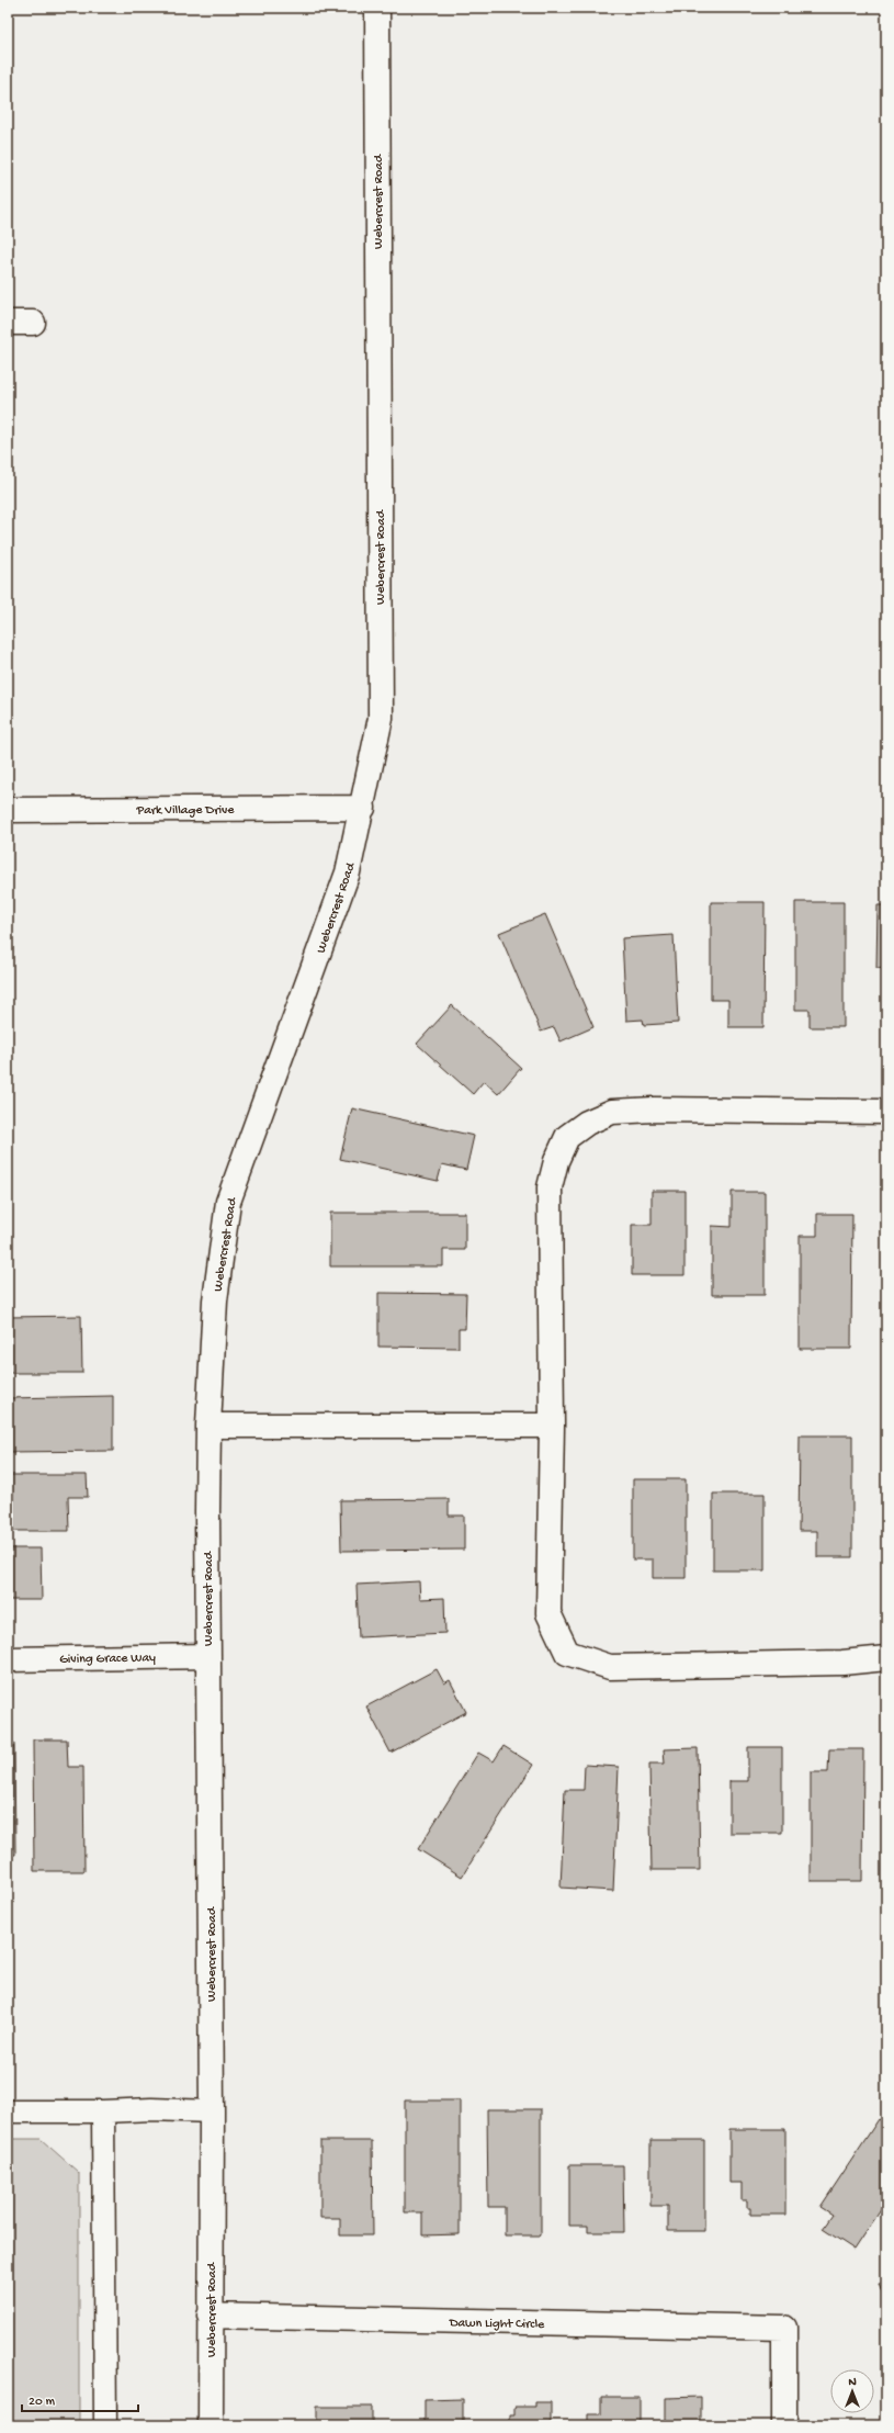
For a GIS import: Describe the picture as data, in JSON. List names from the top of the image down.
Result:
{
  "streets": {
    "street": [
      "Webercrest Road",
      "Park Village Drive",
      "Giving Grace Way",
      "Dawn Light Circle"
    ]
  },
  "crossings": [
    ["Webercrest Road", "Park Village Drive"],
    ["Webercrest Road", "Giving Grace Way"],
    ["Webercrest Road", "Dawn Light Circle"]
  ],
  "scale_bar": "20 m",
  "north": "top"
}
